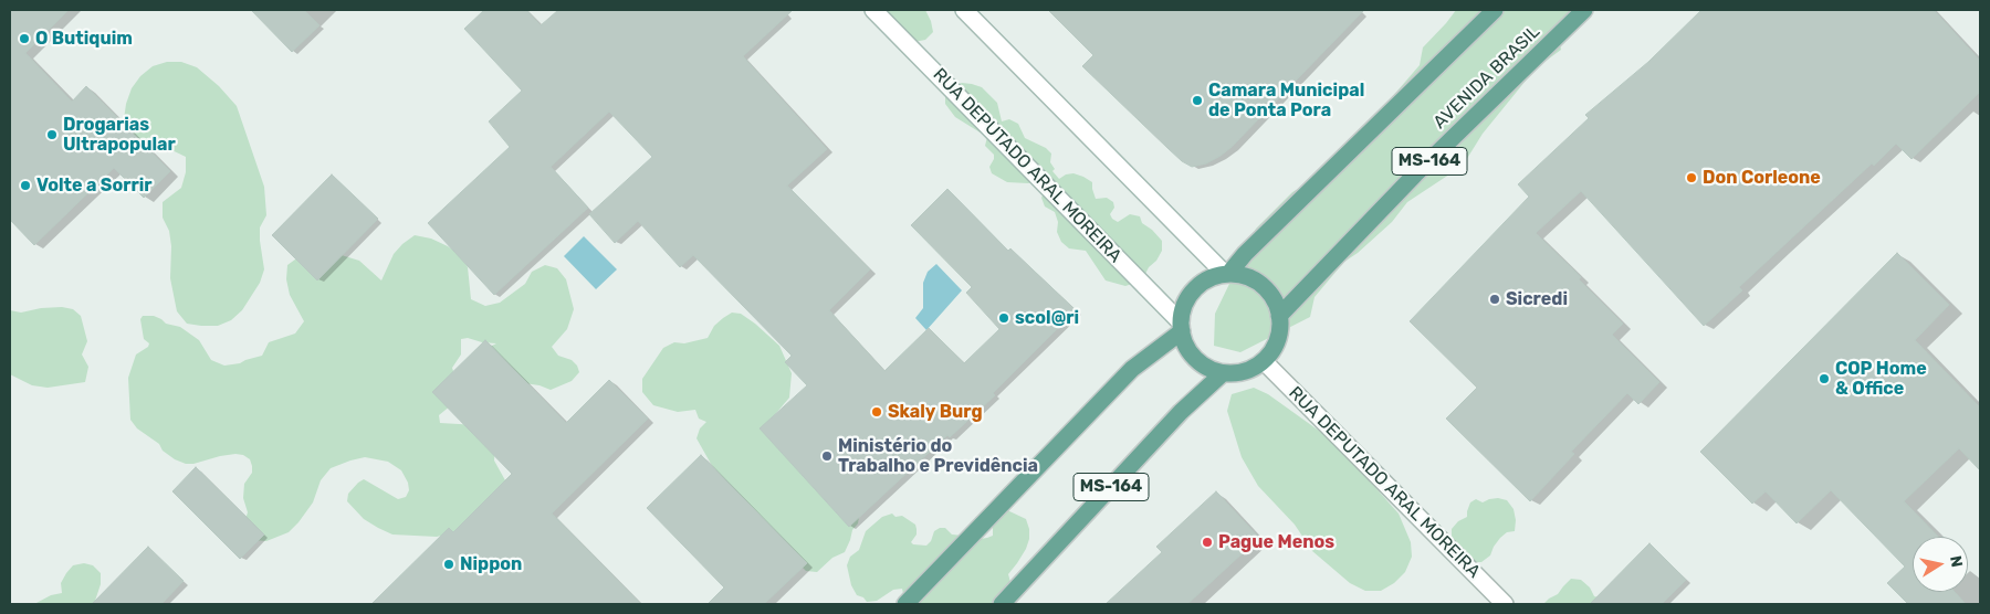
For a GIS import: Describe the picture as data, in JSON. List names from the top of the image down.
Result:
{
  "streets": {
    "main road": ["AVENIDA BRASIL", "MS-164", "RUA DEPUTADO ARAL MOREIRA"]
  },
  "crossings": [
    ["AVENIDA BRASIL", "MS-164"],
    ["AVENIDA BRASIL", "RUA DEPUTADO ARAL MOREIRA"],
    ["MS-164", "RUA DEPUTADO ARAL MOREIRA"]
  ],
  "places": [
    "O Butiquim",
    "Camara Municipal de Ponta Pora",
    "Drogarias Ultrapopular",
    "Don Corleone",
    "Volte a Sorrir",
    "Sicredi",
    "scol@ri",
    "COP Home & Office",
    "Skaly Burg",
    "Ministério do Trabalho e Previdência",
    "Pague Menos",
    "Nippon"
  ],
  "north": "right"
}
